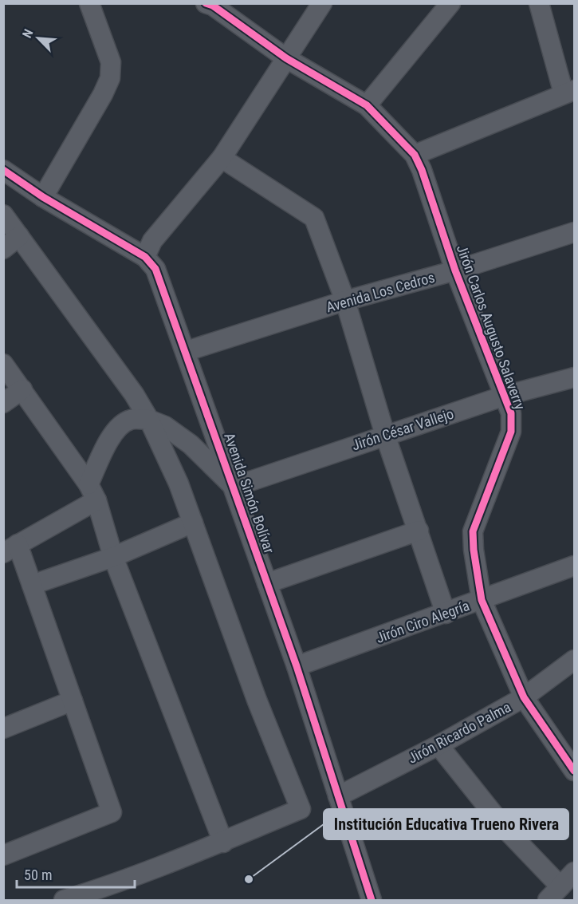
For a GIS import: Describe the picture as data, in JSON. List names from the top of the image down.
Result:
{
  "streets": {
    "street": [
      "Avenida Los Cedros",
      "Jirón Carlos Augusto Salaverry",
      "Jirón César Vallejo",
      "Avenida Simón Bolívar",
      "Jirón Ciro Alegría",
      "Jirón Ricardo Palma"
    ]
  },
  "crossings": [
    ["Avenida Los Cedros", "Jirón Carlos Augusto Salaverry"],
    ["Avenida Los Cedros", "Avenida Simón Bolívar"],
    ["Jirón Carlos Augusto Salaverry", "Jirón César Vallejo"],
    ["Jirón Carlos Augusto Salaverry", "Jirón Ciro Alegría"],
    ["Jirón Carlos Augusto Salaverry", "Jirón Ricardo Palma"],
    ["Jirón César Vallejo", "Avenida Simón Bolívar"],
    ["Avenida Simón Bolívar", "Jirón Ciro Alegría"],
    ["Avenida Simón Bolívar", "Jirón Ricardo Palma"]
  ],
  "places": ["Institución Educativa Trueno Rivera"],
  "scale_bar": "50 m",
  "north": "top left"
}
